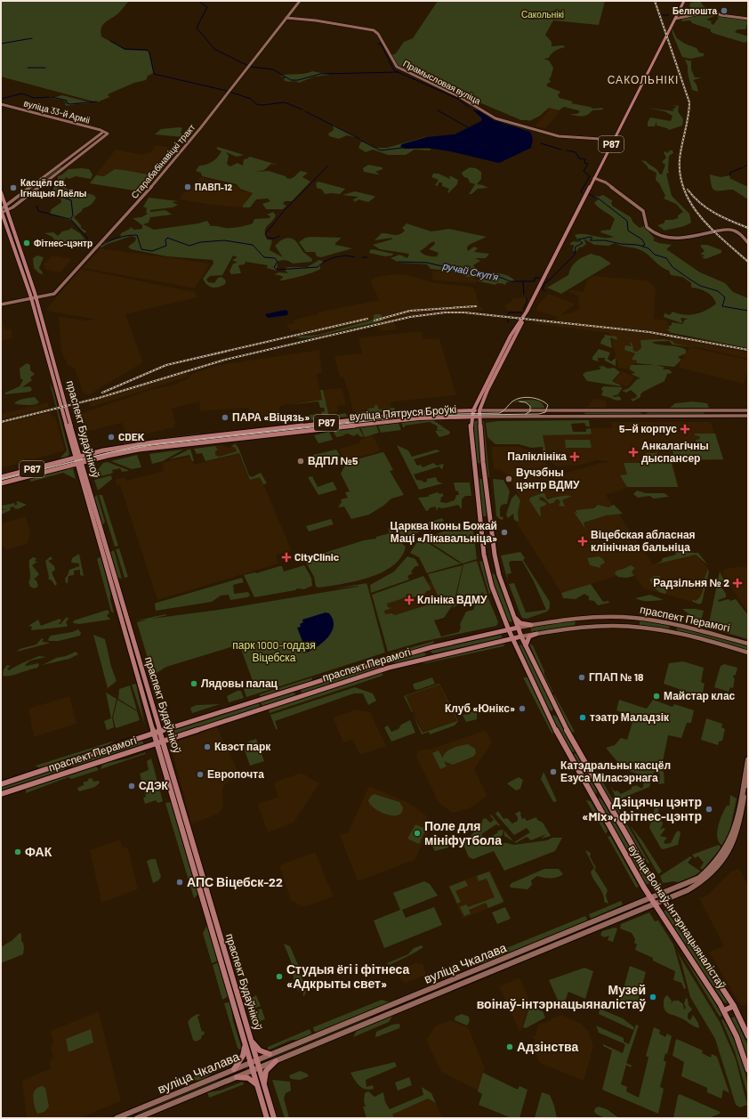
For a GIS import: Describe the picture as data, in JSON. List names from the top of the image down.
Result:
{
  "streets": {
    "main road": [
      "Р87",
      "вуліца Пятруся Броўкі",
      "праспект Будаўнікоў",
      "праспект Перамогі",
      "вуліца Воінаў-Інтэрнацыяналістаў"
    ],
    "street": [
      "Прамысловая вуліца",
      "вуліца 33-й Арміі",
      "Старабабінавіцкі тракт",
      "вуліца Чкалава"
    ]
  },
  "crossings": [
    ["Прамысловая вуліца", "Р87"],
    ["Прамысловая вуліца", "Старабабінавіцкі тракт"],
    ["вуліца 33-й Арміі", "праспект Будаўнікоў"],
    ["Р87", "вуліца Воінаў-Інтэрнацыяналістаў"],
    ["Старабабінавіцкі тракт", "праспект Будаўнікоў"],
    ["вуліца Пятруся Броўкі", "праспект Будаўнікоў"],
    ["вуліца Пятруся Броўкі", "вуліца Воінаў-Інтэрнацыяналістаў"],
    ["праспект Будаўнікоў", "праспект Перамогі"],
    ["праспект Будаўнікоў", "вуліца Чкалава"],
    ["праспект Перамогі", "вуліца Воінаў-Інтэрнацыяналістаў"],
    ["вуліца Воінаў-Інтэрнацыяналістаў", "вуліца Чкалава"]
  ],
  "districts": ["САКОЛЬНІКІ"],
  "water": ["ручай Скупʼя"],
  "parks": ["Сакольнікі", "парк 1000-годдзя Віцебска"],
  "places": {
    "other": [
      "Белпошта",
      "ПАВП-12",
      "Касцёл св. Ігнацыя Лаёлы",
      "Фітнес-цэнтр",
      "ПАРА «Віцязь»",
      "CDEK",
      "ВДПЛ №5",
      "Вучэбны цэнтр ВДМУ",
      "Царква Іконы Божай Маці «Лікавальніца»",
      "ГПАП № 18",
      "Лядовы палац",
      "Майстар клас",
      "Клуб «Юнікс»",
      "тэатр Маладзік",
      "Квэст парк",
      "Катэдральны касцёл Езуса Міласэрнага",
      "Европочта",
      "СДЭК",
      "Дзіцячы цэнтр «Mix», фітнес-цэнтр",
      "Поле для мініфутбола",
      "ФАК",
      "АПС Віцебск-22",
      "Студыя ёгі і фітнеса «Адкрыты свет»",
      "Музей воінаў-інтэрнацыяналістаў",
      "Адзінства"
    ],
    "health": [
      "5--й корпус",
      "Анкалагічны дыспансер",
      "Паліклініка",
      "Віцебская абласная клінічная бальніца",
      "CityClinic",
      "Радзільня № 2",
      "Клініка ВДМУ"
    ]
  }
}
